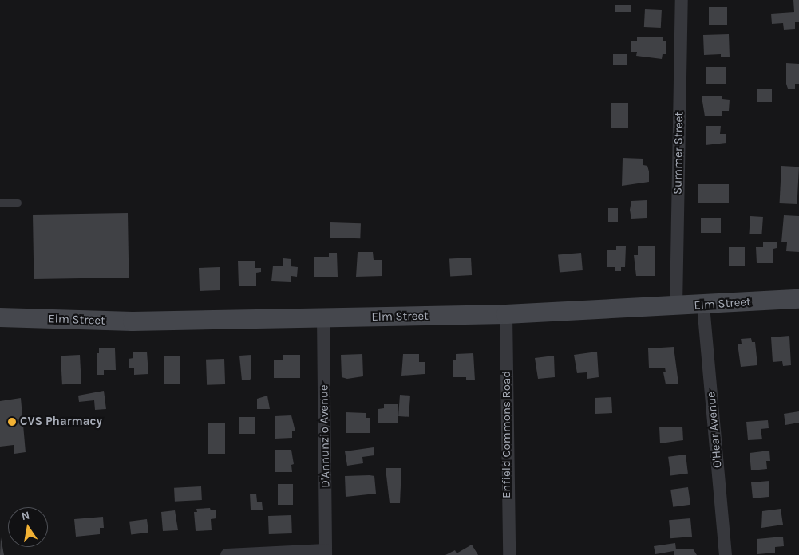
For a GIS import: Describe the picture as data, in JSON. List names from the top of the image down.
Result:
{
  "streets": {
    "main road": ["Elm Street"],
    "street": [
      "Summer Street",
      "O'Hear Avenue",
      "Enfield Commons Road",
      "D'Annunzio Avenue"
    ]
  },
  "crossings": [
    ["Summer Street", "Elm Street"],
    ["Elm Street", "O'Hear Avenue"],
    ["Elm Street", "Enfield Commons Road"],
    ["Elm Street", "D'Annunzio Avenue"]
  ],
  "places": ["CVS Pharmacy"],
  "north": "top"
}
